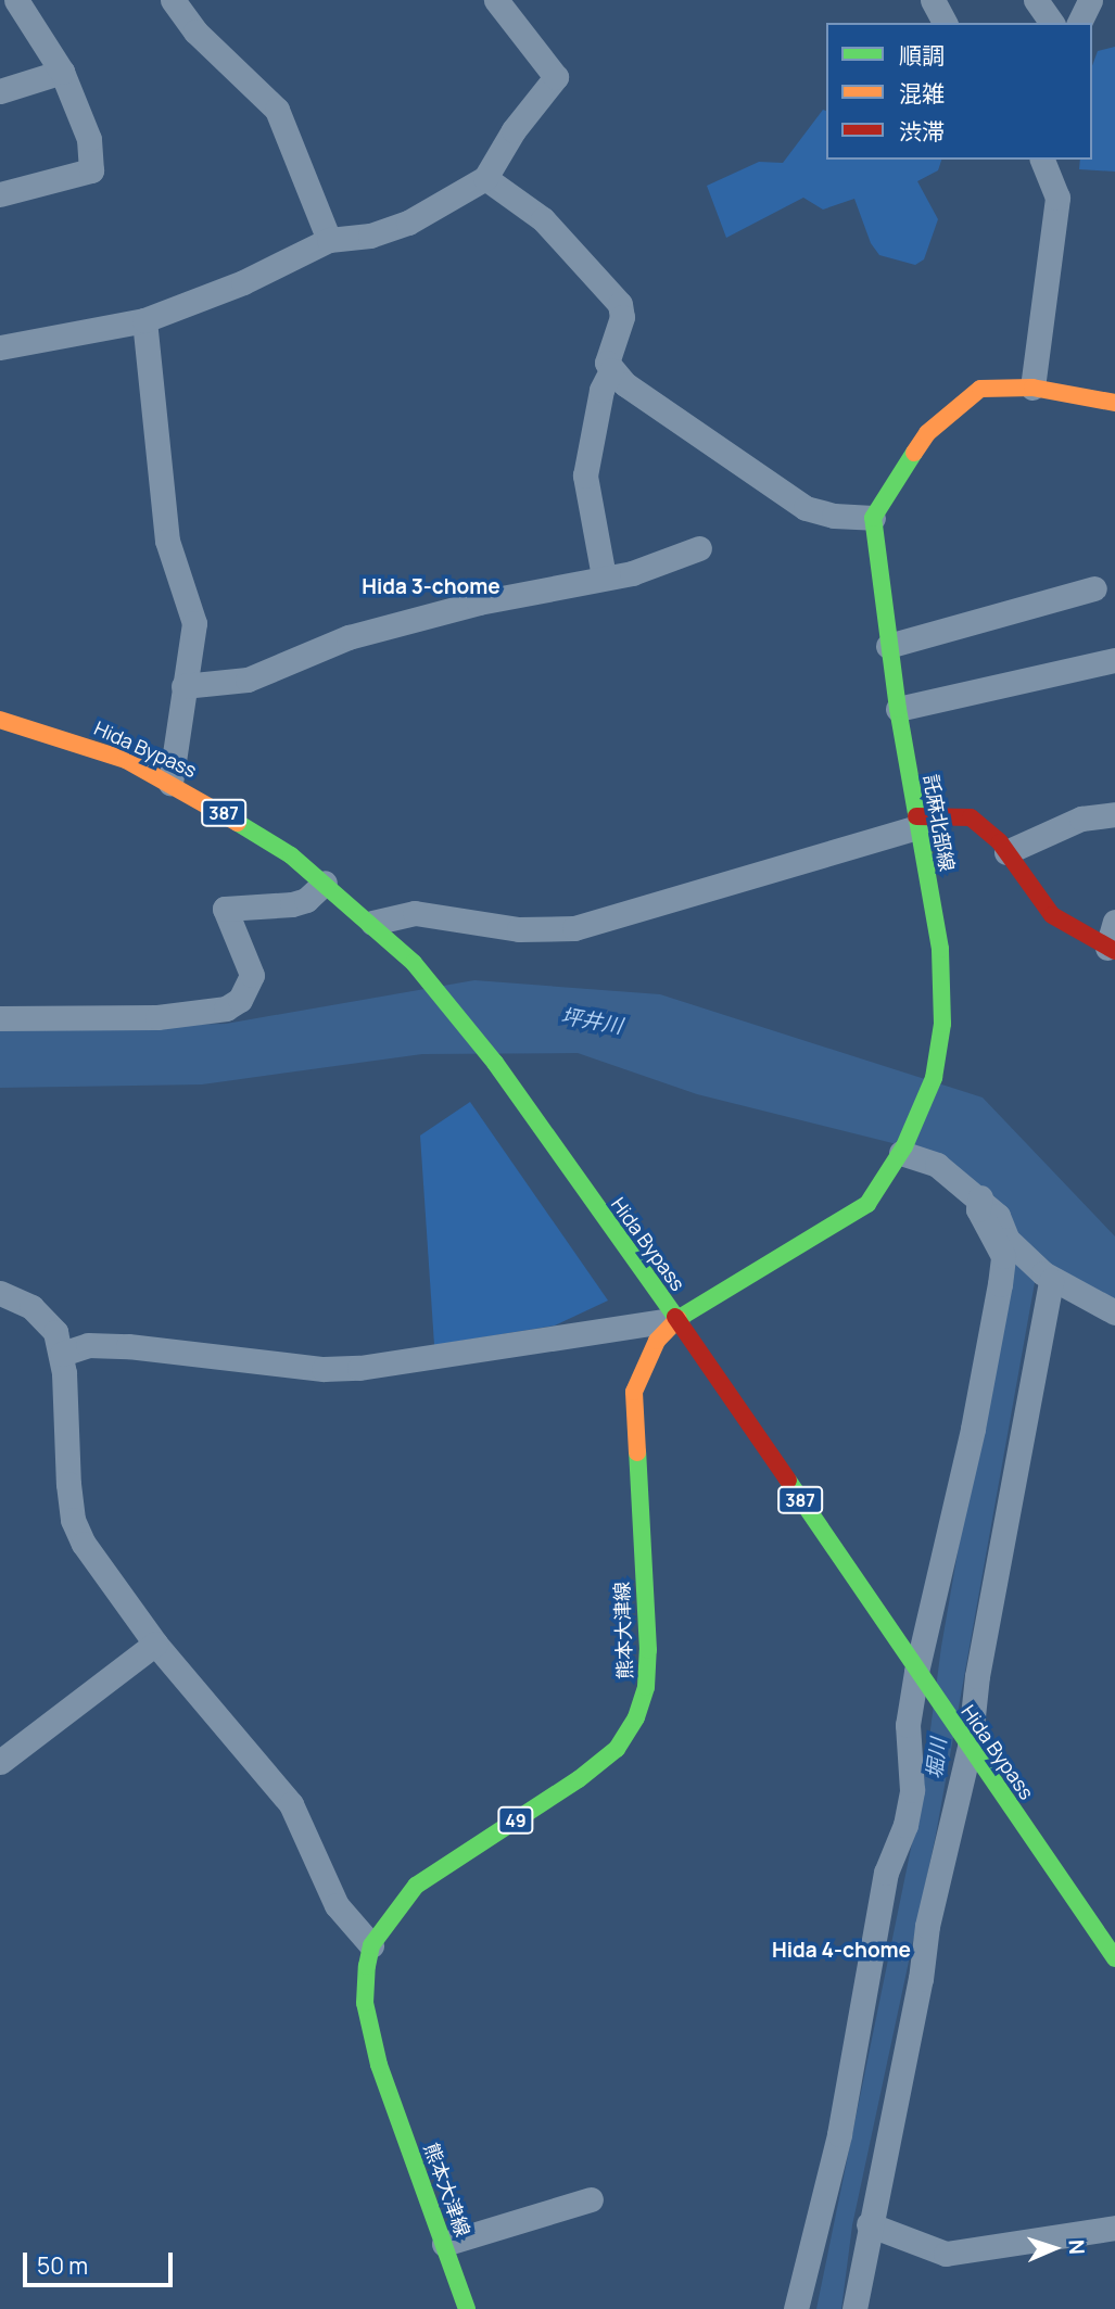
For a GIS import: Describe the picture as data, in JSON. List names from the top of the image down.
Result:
{
  "streets": {
    "main road": [
      "Hida Bypass",
      "387",
      "託麻北部線",
      "熊本大津線",
      "49"
    ]
  },
  "crossings": [
    ["Hida Bypass", "託麻北部線"],
    ["Hida Bypass", "熊本大津線"],
    ["託麻北部線", "熊本大津線"]
  ],
  "districts": ["Hida 3-chome", "Hida 4-chome"],
  "water": ["坪井川", "堀川"],
  "legend": ["順調", "混雑", "渋滞"],
  "scale_bar": "50 m",
  "north": "right"
}
